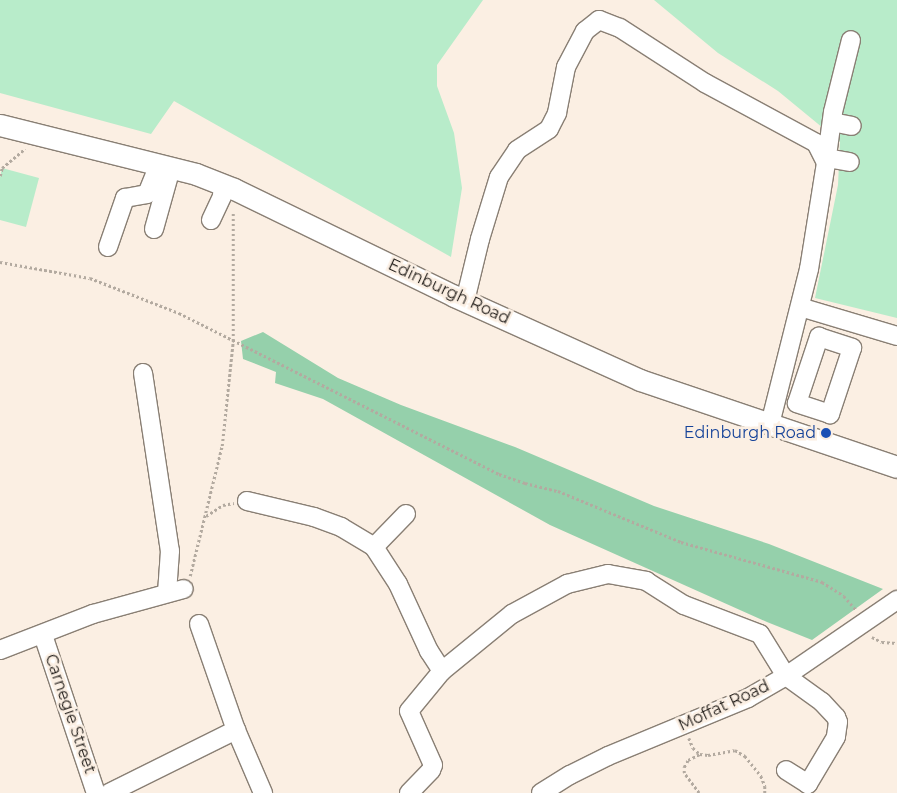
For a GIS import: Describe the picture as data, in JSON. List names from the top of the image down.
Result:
{
  "streets": {
    "main road": ["Edinburgh Road"],
    "street": ["Moffat Road", "Carnegie Street"]
  },
  "places": ["Edinburgh Road"]
}
